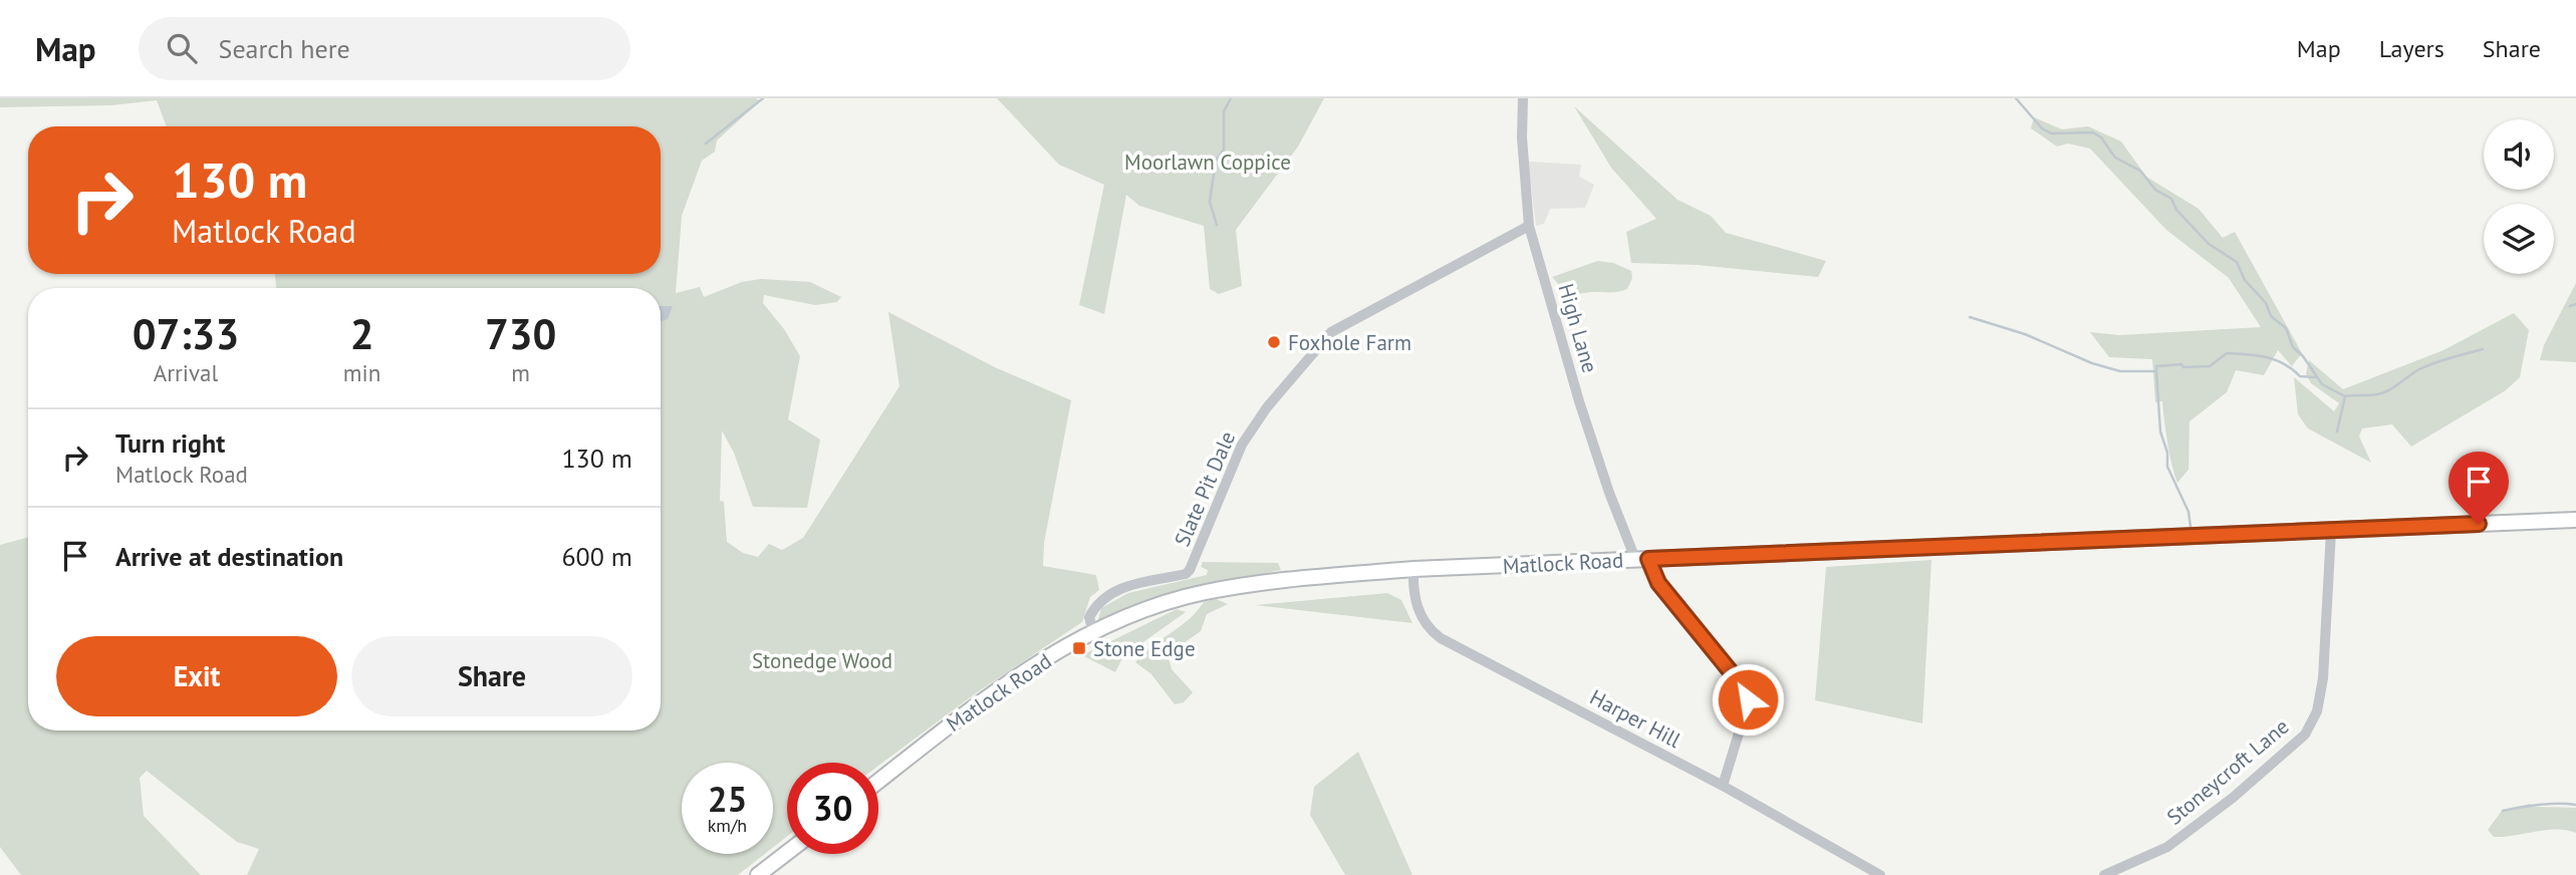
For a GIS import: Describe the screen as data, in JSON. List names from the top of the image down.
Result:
{
  "streets": {
    "main road": ["Matlock Road"],
    "street": [
      "High Lane",
      "Slate Pit Dale",
      "Harper Hill",
      "Stoneycroft Lane"
    ]
  },
  "crossings": [
    ["High Lane", "Slate Pit Dale"],
    ["High Lane", "Matlock Road"],
    ["High Lane", "Harper Hill"],
    ["Slate Pit Dale", "Matlock Road"],
    ["Matlock Road", "Harper Hill"],
    ["Matlock Road", "Stoneycroft Lane"]
  ],
  "parks": ["Moorlawn Coppice", "Stonedge Wood"],
  "places": {
    "other": ["Foxhole Farm"],
    "transit": ["Stone Edge"]
  },
  "page": {
    "header": "Map",
    "search": "Search here",
    "nav": ["Map", "Layers", "Share"],
    "turn": ["130 m", "Matlock Road"],
    "eta": [
      "07:33",
      "Arrival",
      "2",
      "min",
      "730",
      "m"
    ],
    "list": [
      {
        "name": "Turn right",
        "note": "Matlock Road",
        "value": "130 m"
      },
      {
        "name": "Arrive at destination",
        "value": "600 m"
      }
    ],
    "buttons": ["Exit", "Share"],
    "speed": "25 km/h",
    "limit": "30"
  }
}
